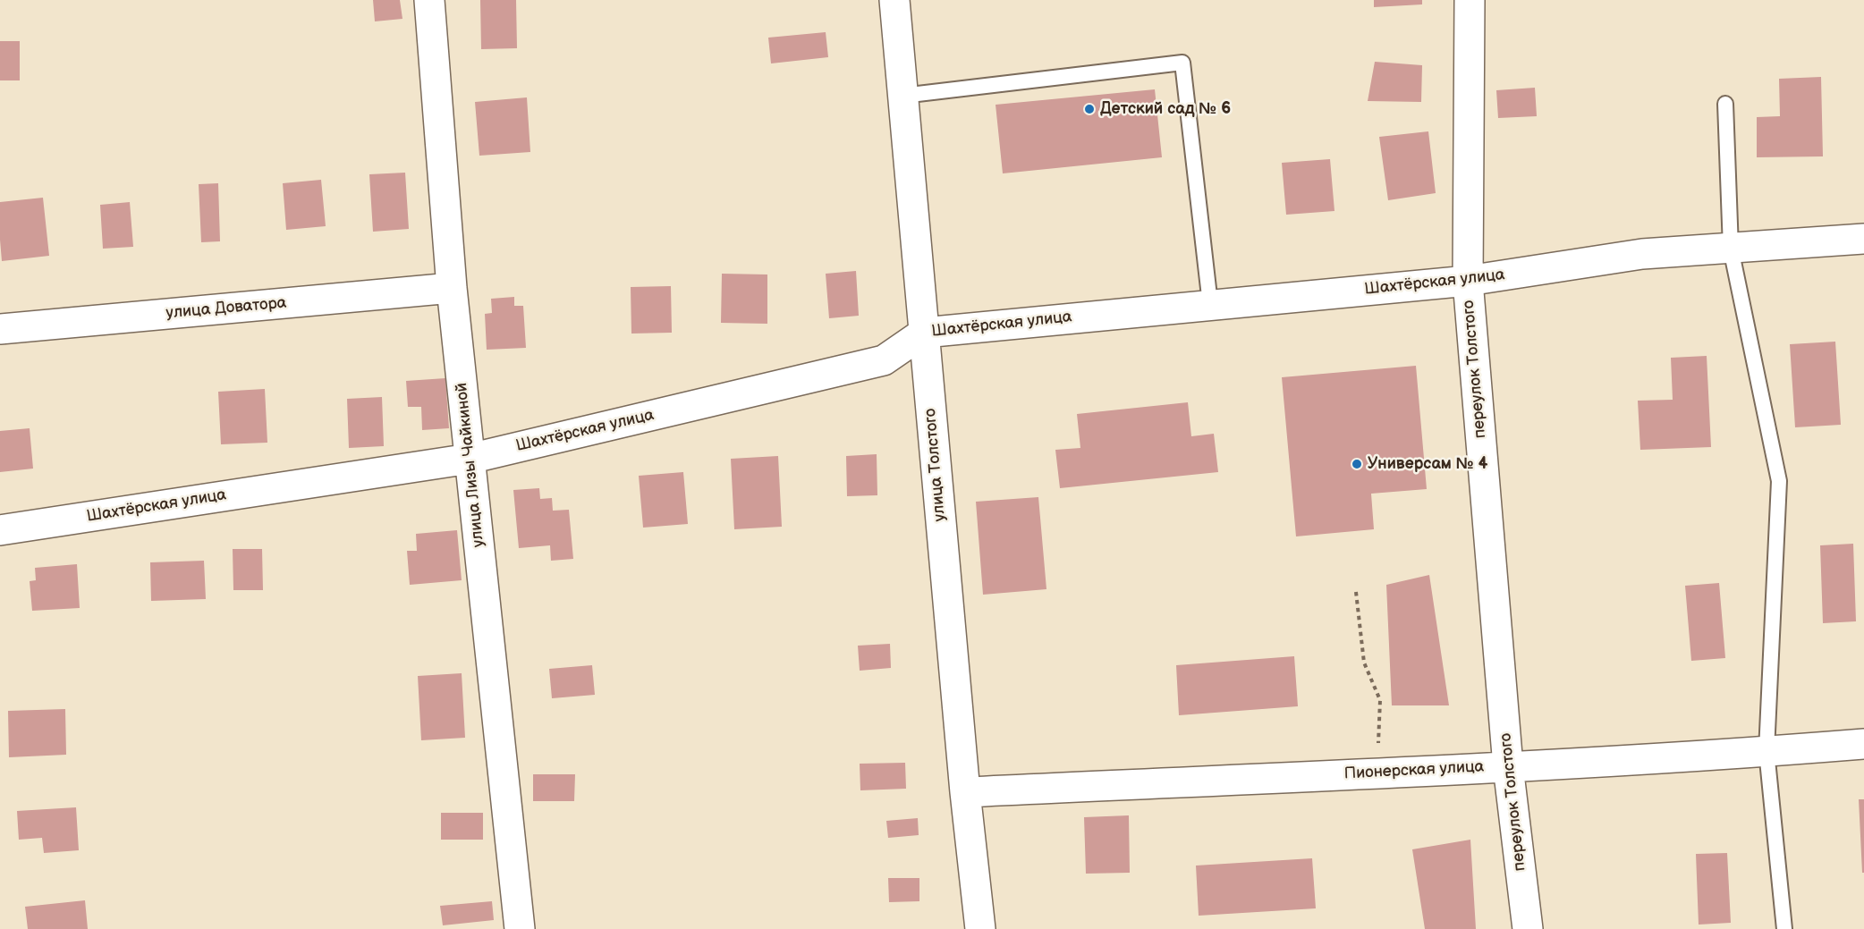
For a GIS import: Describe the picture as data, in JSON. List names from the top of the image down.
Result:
{
  "streets": {
    "street": [
      "Шахтёрская улица",
      "улица Доватора",
      "переулок Толстого",
      "улица Лизы Чайкиной",
      "улица Толстого",
      "Пионерская улица"
    ]
  },
  "crossings": [
    ["Шахтёрская улица", "переулок Толстого"],
    ["Шахтёрская улица", "улица Лизы Чайкиной"],
    ["Шахтёрская улица", "улица Толстого"],
    ["улица Доватора", "улица Лизы Чайкиной"],
    ["переулок Толстого", "Пионерская улица"],
    ["улица Толстого", "Пионерская улица"]
  ],
  "places": ["Детский сад № 6", "Универсам № 4"]
}
